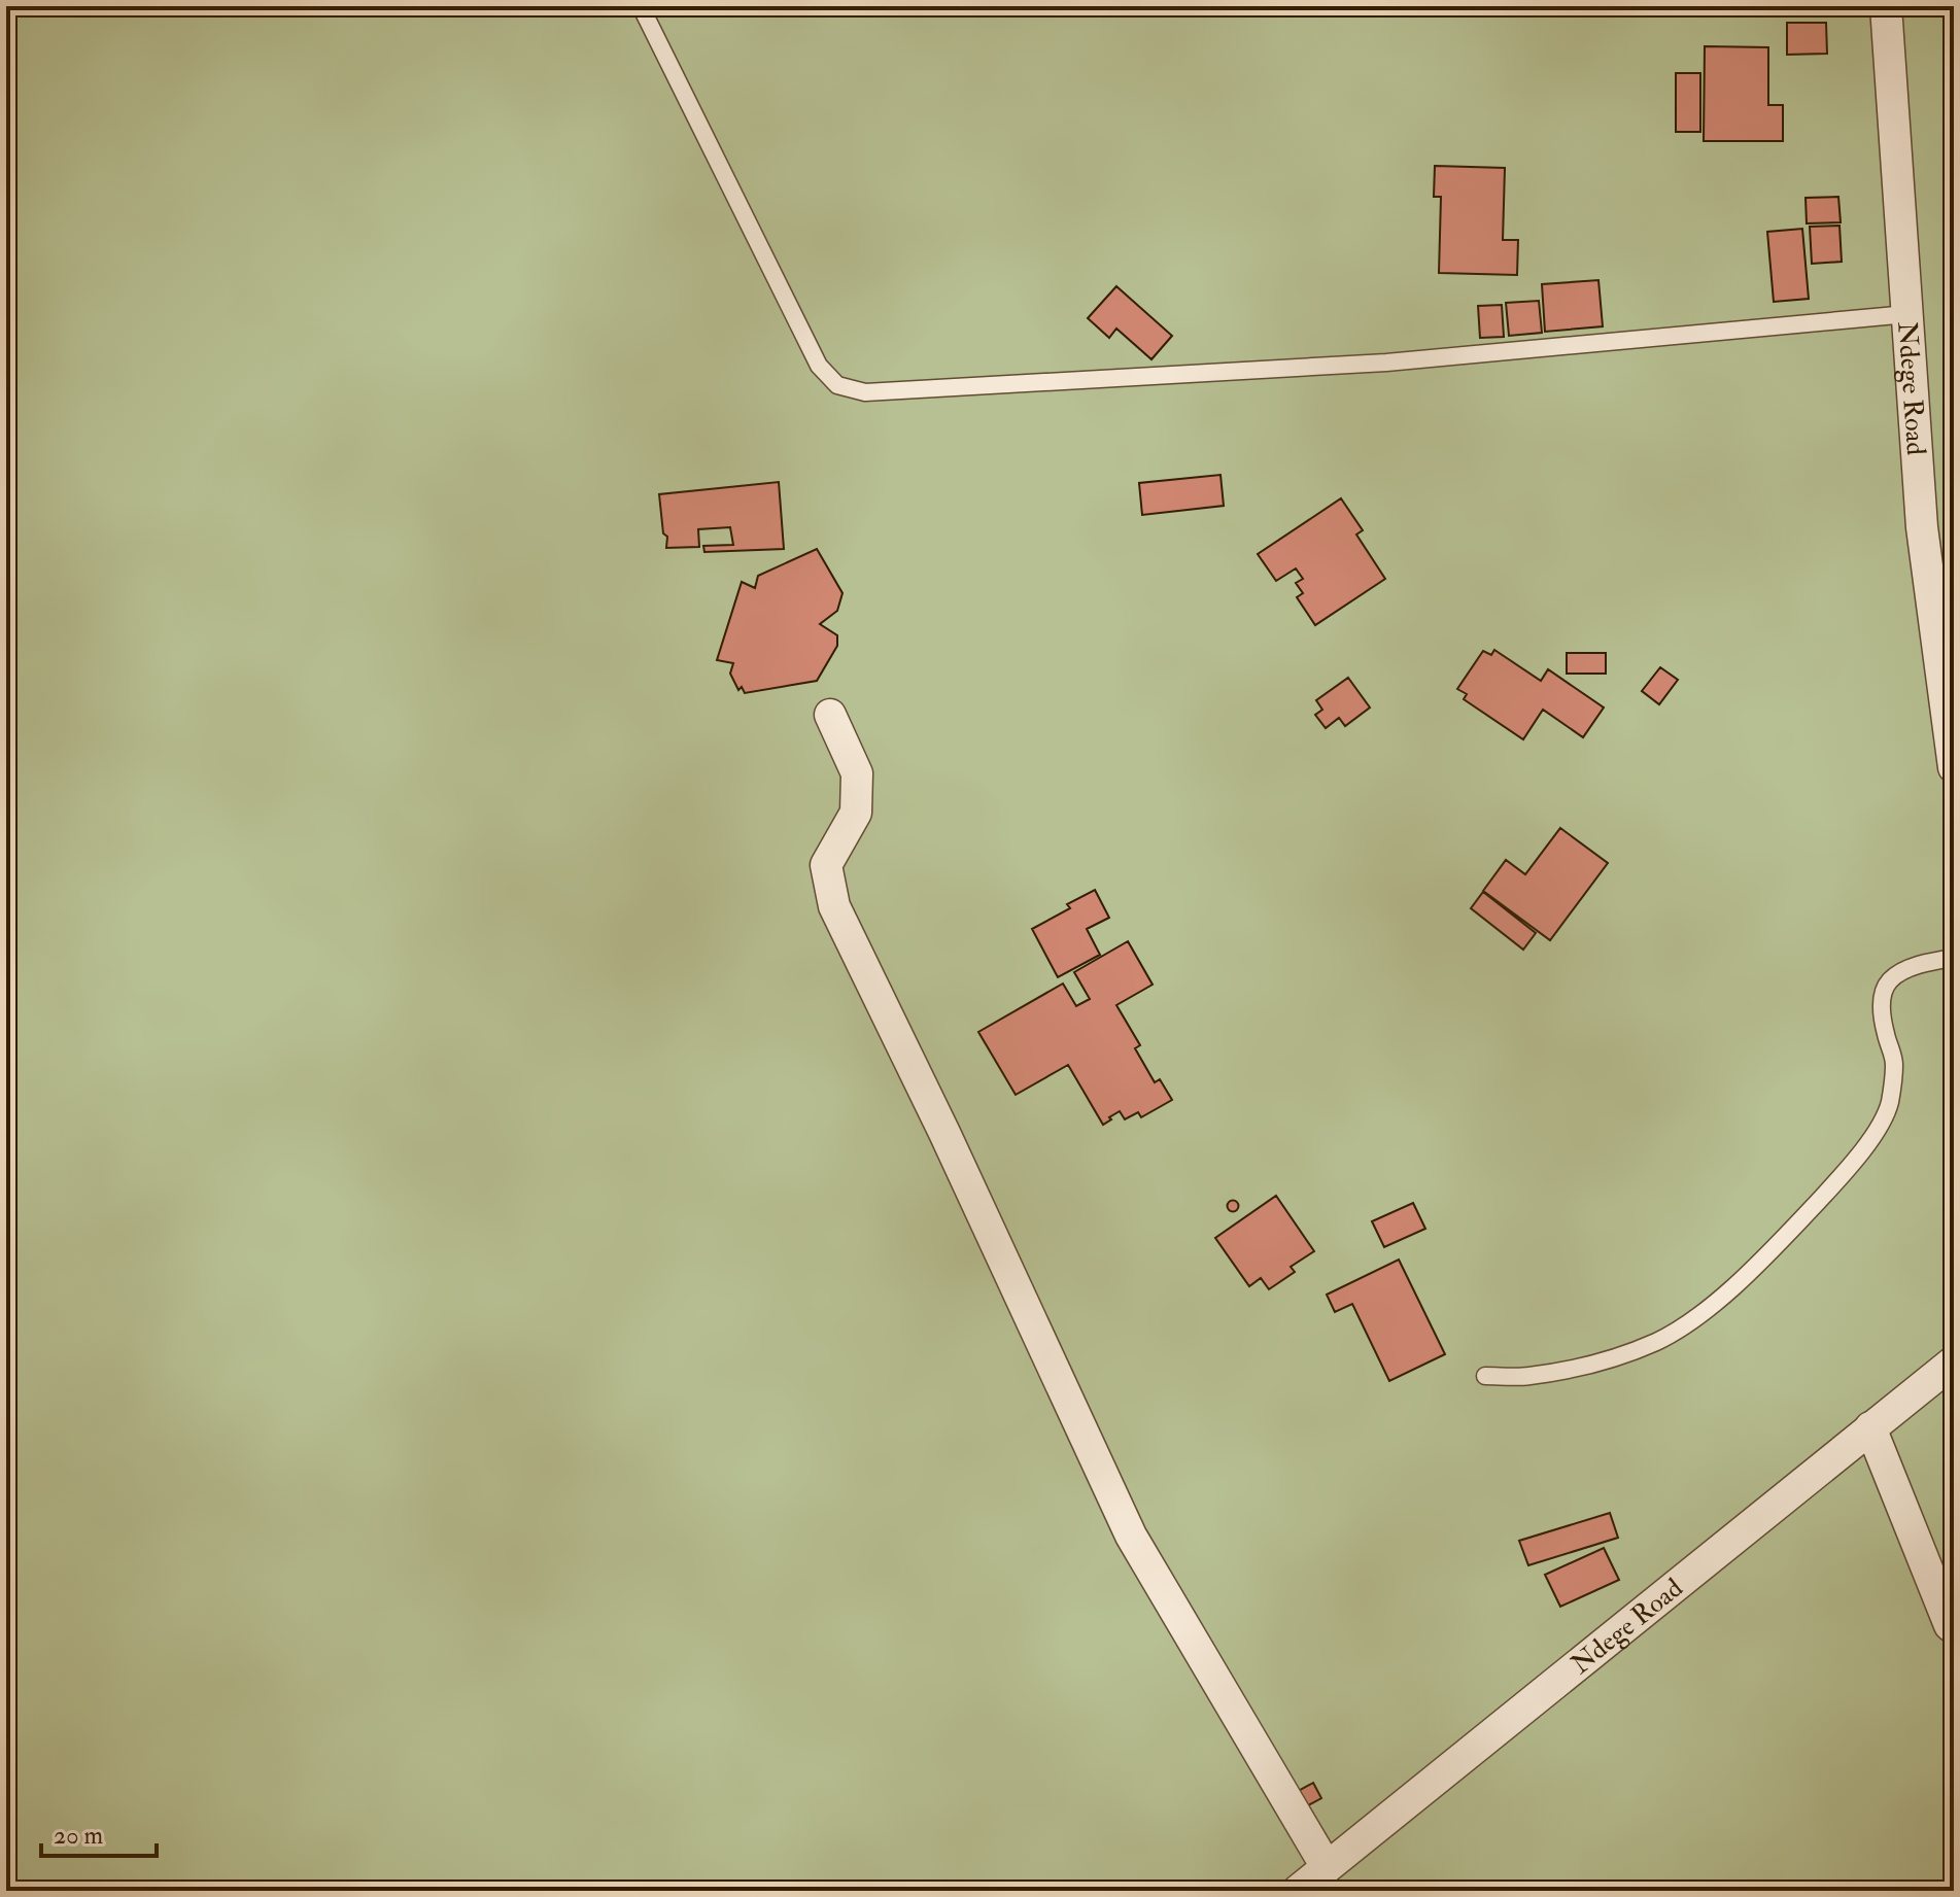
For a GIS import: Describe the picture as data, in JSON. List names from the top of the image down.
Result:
{
  "streets": {
    "street": ["Ndege Road"]
  },
  "scale_bar": "20 m"
}
